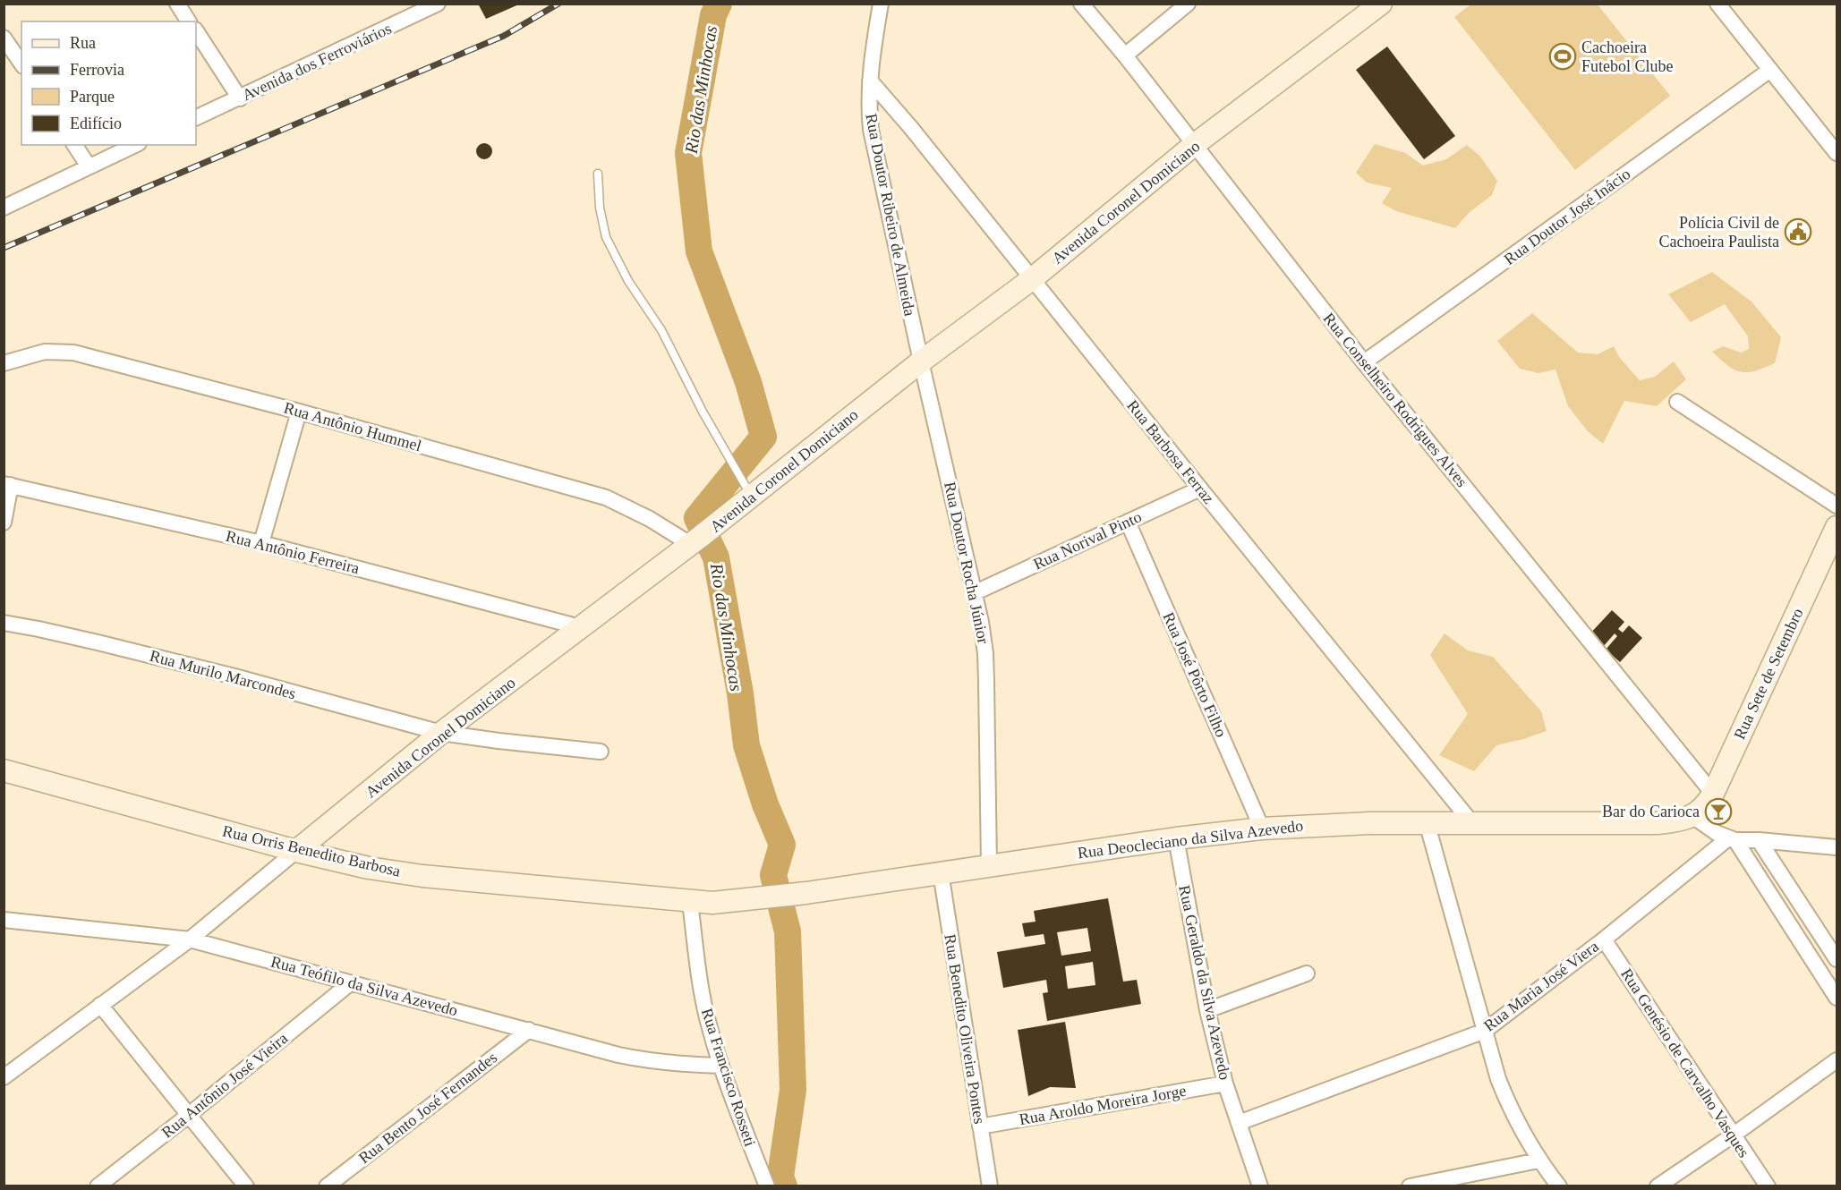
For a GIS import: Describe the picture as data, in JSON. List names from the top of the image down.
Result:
{
  "streets": {
    "main road": [
      "Avenida Coronel Domiciano",
      "Rua Sete de Setembro",
      "Rua Deocleciano da Silva Azevedo",
      "Rua Orris Benedito Barbosa"
    ],
    "street": [
      "Avenida dos Ferroviários",
      "Rua Doutor Ribeiro de Almeida",
      "Rua Doutor José Inácio",
      "Rua Conselheiro Rodrigues Alves",
      "Rua Antônio Hummel",
      "Rua Barbosa Ferraz",
      "Rua Norival Pinto",
      "Rua Antônio Ferreira",
      "Rua Doutor Rocha Júnior",
      "Rua Murilo Marcondes",
      "Rua José Pôrto Filho",
      "Rua Geraldo da Silva Azevedo",
      "Rua Teófilo da Silva Azevedo",
      "Rua Maria José Viera",
      "Rua Benedito Oliveira Pontes",
      "Rua Genésio de Carvalho Vasques",
      "Rua Francisco Rosseti",
      "Rua Antônio José Vieira",
      "Rua Aroldo Moreira Jorge",
      "Rua Bento José Fernandes"
    ]
  },
  "crossings": [
    ["Avenida Coronel Domiciano", "Rua Doutor Ribeiro de Almeida"],
    ["Avenida Coronel Domiciano", "Rua Conselheiro Rodrigues Alves"],
    ["Avenida Coronel Domiciano", "Rua Antônio Hummel"],
    ["Avenida Coronel Domiciano", "Rua Barbosa Ferraz"],
    ["Avenida Coronel Domiciano", "Rua Antônio Ferreira"],
    ["Avenida Coronel Domiciano", "Rua Doutor Rocha Júnior"],
    ["Avenida Coronel Domiciano", "Rua Murilo Marcondes"],
    ["Avenida Coronel Domiciano", "Rua Orris Benedito Barbosa"],
    ["Avenida Coronel Domiciano", "Rua Teófilo da Silva Azevedo"],
    ["Rua Doutor Ribeiro de Almeida", "Rua Barbosa Ferraz"],
    ["Rua Doutor Ribeiro de Almeida", "Rua Doutor Rocha Júnior"],
    ["Rua Doutor José Inácio", "Rua Conselheiro Rodrigues Alves"],
    ["Rua Conselheiro Rodrigues Alves", "Rua Sete de Setembro"],
    ["Rua Barbosa Ferraz", "Rua Norival Pinto"],
    ["Rua Barbosa Ferraz", "Rua Deocleciano da Silva Azevedo"],
    ["Rua Norival Pinto", "Rua Doutor Rocha Júnior"],
    ["Rua Norival Pinto", "Rua José Pôrto Filho"],
    ["Rua Doutor Rocha Júnior", "Rua Deocleciano da Silva Azevedo"],
    ["Rua Sete de Setembro", "Rua Deocleciano da Silva Azevedo"],
    ["Rua José Pôrto Filho", "Rua Deocleciano da Silva Azevedo"],
    ["Rua Deocleciano da Silva Azevedo", "Rua Orris Benedito Barbosa"],
    ["Rua Deocleciano da Silva Azevedo", "Rua Geraldo da Silva Azevedo"],
    ["Rua Deocleciano da Silva Azevedo", "Rua Benedito Oliveira Pontes"],
    ["Rua Deocleciano da Silva Azevedo", "Rua Francisco Rosseti"],
    ["Rua Orris Benedito Barbosa", "Rua Francisco Rosseti"],
    ["Rua Geraldo da Silva Azevedo", "Rua Maria José Viera"],
    ["Rua Geraldo da Silva Azevedo", "Rua Aroldo Moreira Jorge"],
    ["Rua Teófilo da Silva Azevedo", "Rua Francisco Rosseti"],
    ["Rua Teófilo da Silva Azevedo", "Rua Antônio José Vieira"],
    ["Rua Teófilo da Silva Azevedo", "Rua Bento José Fernandes"],
    ["Rua Maria José Viera", "Rua Genésio de Carvalho Vasques"],
    ["Rua Benedito Oliveira Pontes", "Rua Aroldo Moreira Jorge"]
  ],
  "water": ["Rio das Minhocas"],
  "places": {
    "sports": ["Cachoeira Futebol Clube"],
    "public building": ["Polícia Civil de Cachoeira Paulista"],
    "bar": ["Bar do Carioca"]
  },
  "legend": [
    "Rua",
    "Ferrovia",
    "Parque",
    "Edifício"
  ]
}
